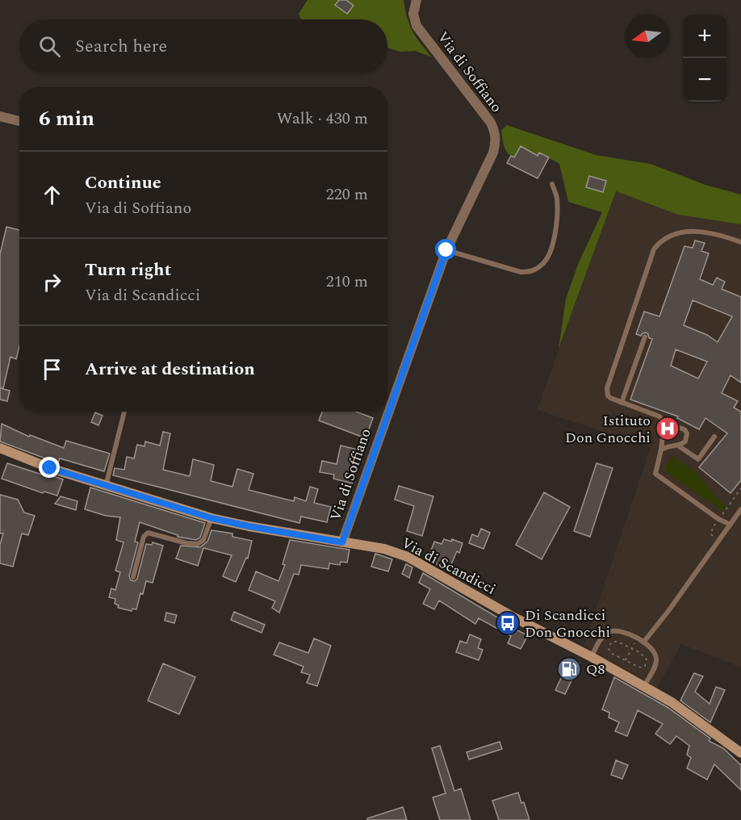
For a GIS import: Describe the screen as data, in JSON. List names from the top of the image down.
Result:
{
  "streets": {
    "street": ["Via di Soffiano", "Via di Scandicci"]
  },
  "crossings": [
    ["Via di Soffiano", "Via di Scandicci"]
  ],
  "places": {
    "hospital": ["Istituto Don Gnocchi"],
    "bus stop": ["Di Scandicci Don Gnocchi"],
    "fuel station": ["Q8"]
  },
  "north": "left",
  "page": {
    "map_buttons": ["+", "−"],
    "search": "Search here",
    "heading": ["6 min", "Walk · 430 m"],
    "list": [
      ["Continue", "Via di Soffiano", "220 m"],
      ["Turn right", "Via di Scandicci", "210 m"],
      "Arrive at destination"
    ]
  }
}
